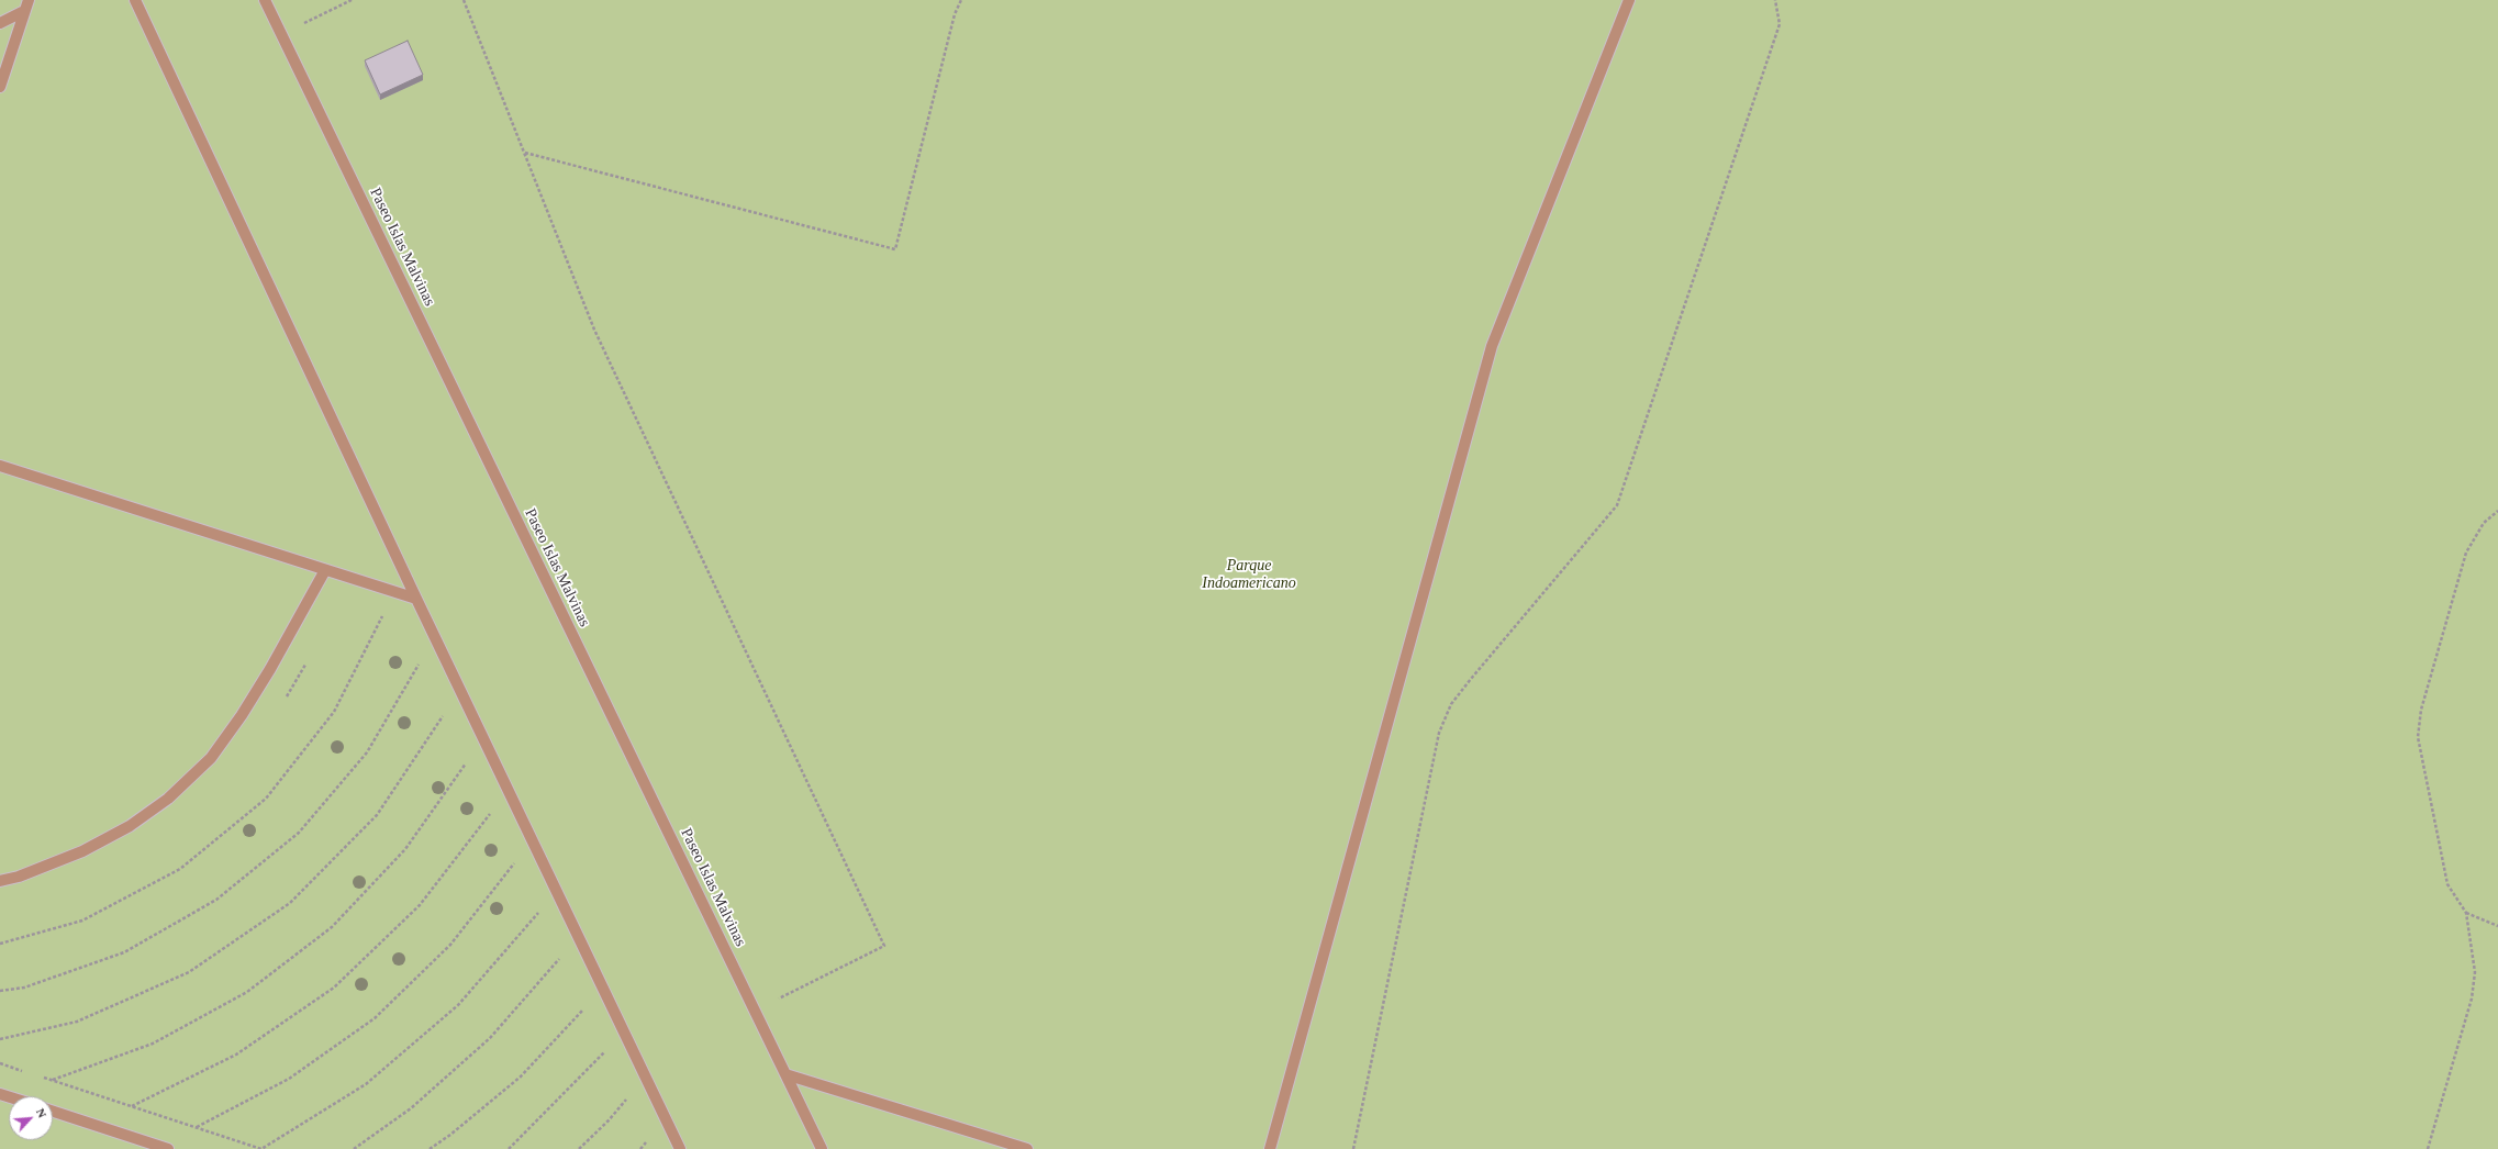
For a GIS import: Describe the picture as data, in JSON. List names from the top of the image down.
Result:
{
  "streets": {
    "street": ["Paseo Islas Malvinas"]
  },
  "parks": ["Parque Indoamericano"],
  "north": "top right"
}
